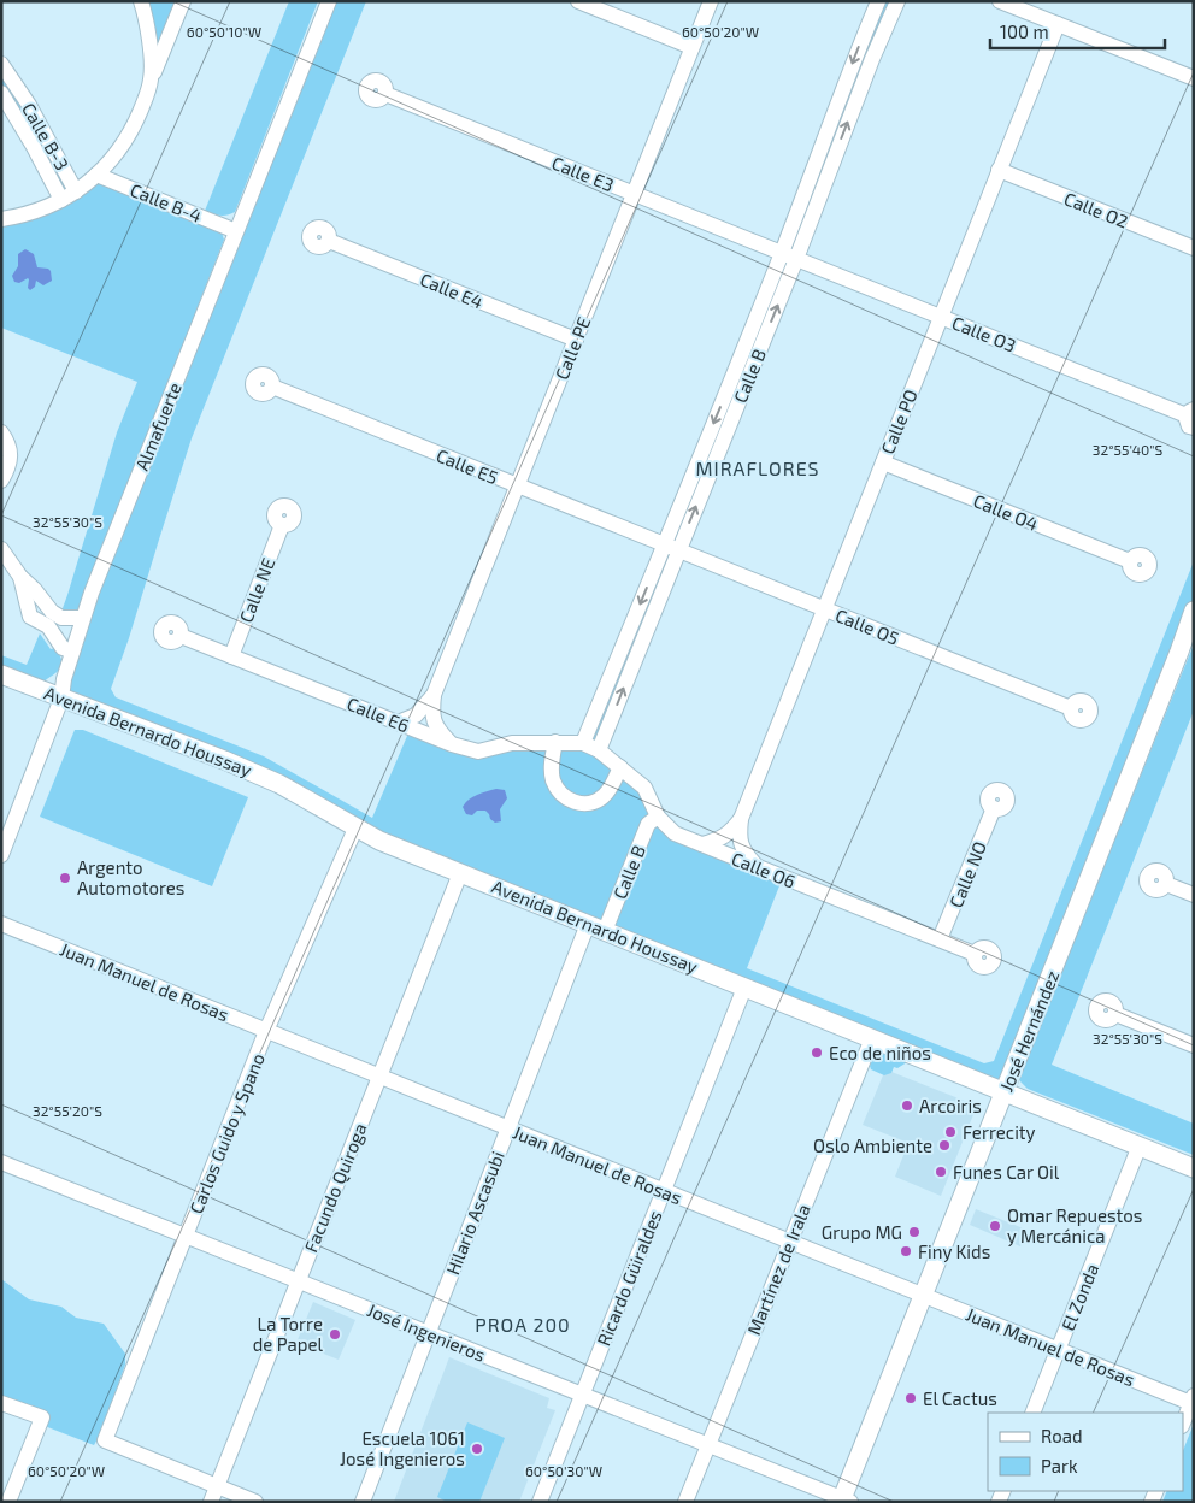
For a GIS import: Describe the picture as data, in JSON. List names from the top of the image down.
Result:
{
  "streets": {
    "main road": ["Avenida Bernardo Houssay", "José Hernández"],
    "street": [
      "Calle B-3",
      "Calle E3",
      "Calle B-4",
      "Calle O2",
      "Calle E4",
      "Calle O3",
      "Calle PE",
      "Calle B",
      "Calle PO",
      "Almafuerte",
      "Calle E5",
      "Calle O4",
      "Calle NE",
      "Calle O5",
      "Calle E6",
      "Calle O6",
      "Calle NO",
      "Juan Manuel de Rosas",
      "Carlos Guido y Spano",
      "Facundo Quiroga",
      "Hilario Ascasubi",
      "Martínez de Irala",
      "Ricardo Güiraldes",
      "El Zonda",
      "José Ingenieros"
    ]
  },
  "crossings": [
    ["Calle E3", "Calle O3"],
    ["Calle E3", "Calle PE"],
    ["Calle E3", "Calle B"],
    ["Calle B-4", "Almafuerte"],
    ["Calle O2", "Calle PO"],
    ["Calle E4", "Calle PE"],
    ["Calle O3", "Calle B"],
    ["Calle O3", "Calle PO"],
    ["Calle PE", "Calle E5"],
    ["Calle PE", "Calle E6"],
    ["Calle B", "Calle E5"],
    ["Calle B", "Calle O5"],
    ["Calle B", "Calle E6"],
    ["Calle B", "Avenida Bernardo Houssay"],
    ["Calle B", "Calle O6"],
    ["Calle PO", "Calle O4"],
    ["Calle PO", "Calle O5"],
    ["Calle PO", "Calle O6"],
    ["Almafuerte", "Avenida Bernardo Houssay"],
    ["Calle E5", "Calle O5"],
    ["Calle NE", "Calle E6"],
    ["Calle E6", "Calle O6"],
    ["Avenida Bernardo Houssay", "José Hernández"],
    ["Avenida Bernardo Houssay", "Carlos Guido y Spano"],
    ["Avenida Bernardo Houssay", "Facundo Quiroga"],
    ["Avenida Bernardo Houssay", "Hilario Ascasubi"],
    ["Avenida Bernardo Houssay", "Martínez de Irala"],
    ["Avenida Bernardo Houssay", "Ricardo Güiraldes"],
    ["Avenida Bernardo Houssay", "El Zonda"],
    ["Calle O6", "Calle NO"],
    ["Juan Manuel de Rosas", "José Hernández"],
    ["Juan Manuel de Rosas", "Carlos Guido y Spano"],
    ["Juan Manuel de Rosas", "Facundo Quiroga"],
    ["Juan Manuel de Rosas", "Hilario Ascasubi"],
    ["Juan Manuel de Rosas", "Martínez de Irala"],
    ["Juan Manuel de Rosas", "Ricardo Güiraldes"],
    ["Juan Manuel de Rosas", "El Zonda"],
    ["José Hernández", "José Ingenieros"],
    ["Carlos Guido y Spano", "Facundo Quiroga"],
    ["Carlos Guido y Spano", "José Ingenieros"],
    ["Facundo Quiroga", "José Ingenieros"],
    ["Hilario Ascasubi", "José Ingenieros"],
    ["Martínez de Irala", "José Ingenieros"],
    ["Ricardo Güiraldes", "José Ingenieros"]
  ],
  "districts": ["MIRAFLORES", "PROA 200"],
  "places": [
    "Argento Automotores",
    "Eco de niños",
    "Arcoiris",
    "Ferrecity",
    "Oslo Ambiente",
    "Funes Car Oil",
    "Omar Repuestos y Mercánica",
    "Grupo MG",
    "Finy Kids",
    "La Torre de Papel",
    "El Cactus",
    "Escuela 1061 José Ingenieros"
  ],
  "legend": ["Road", "Park"],
  "scale_bar": "100 m",
  "coordinates": [
    "60°50'10\"W",
    "60°50'20\"W",
    "32°55'40\"S",
    "32°55'30\"S",
    "32°55'20\"S",
    "60°50'30\"W"
  ]
}
